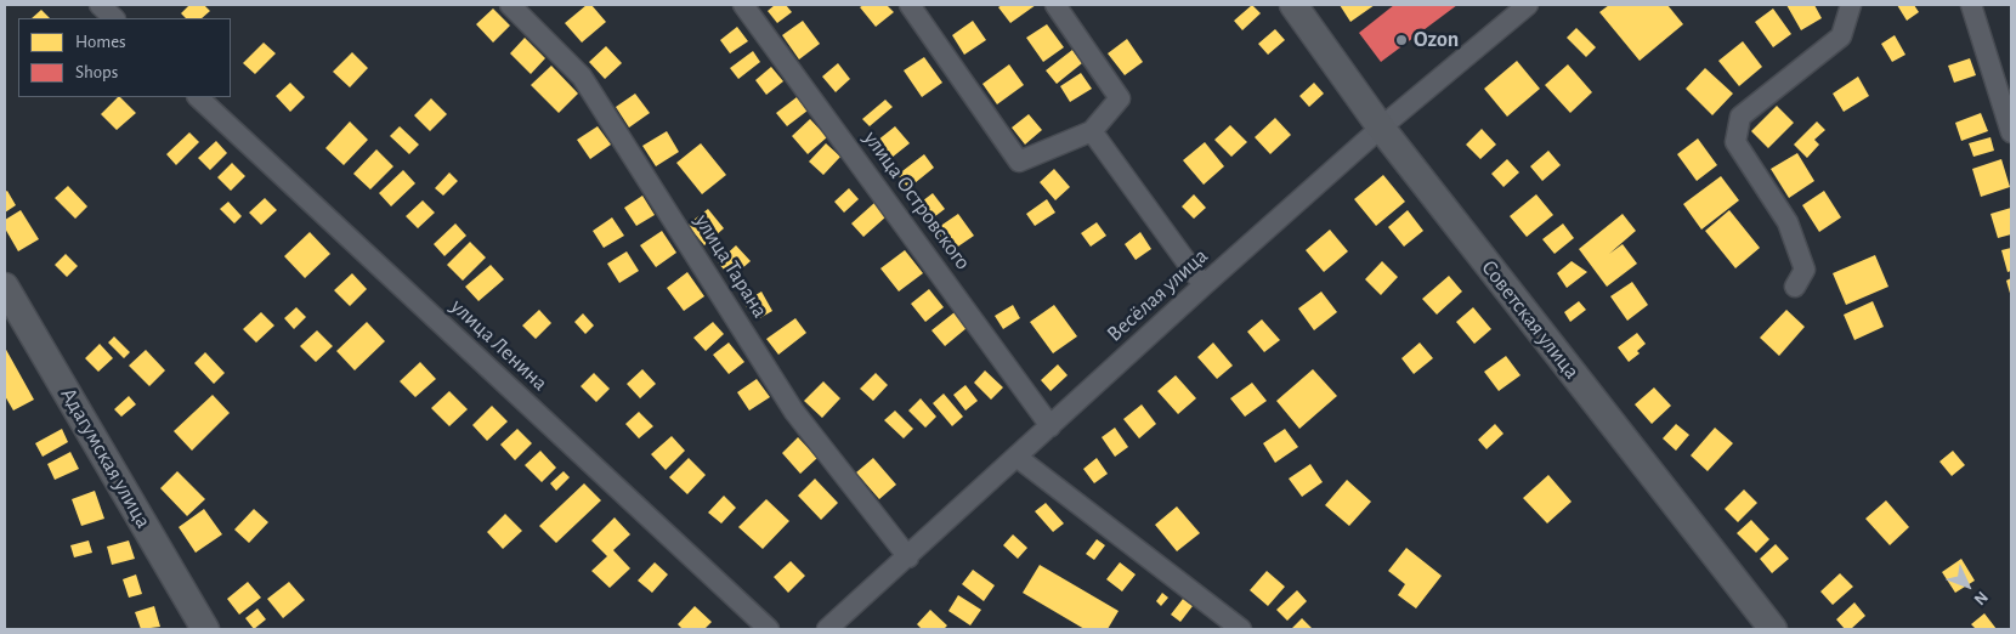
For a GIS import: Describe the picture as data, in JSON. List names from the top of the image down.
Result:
{
  "streets": {
    "main road": ["Советская улица", "Адагумская улица"],
    "street": [
      "улица Островского",
      "улица Тарана",
      "Весёлая улица",
      "улица Ленина"
    ]
  },
  "crossings": [
    ["улица Островского", "Весёлая улица"],
    ["улица Тарана", "Весёлая улица"],
    ["Весёлая улица", "Советская улица"]
  ],
  "places": ["Ozon"],
  "legend": ["Homes", "Shops"],
  "north": "bottom right"
}
